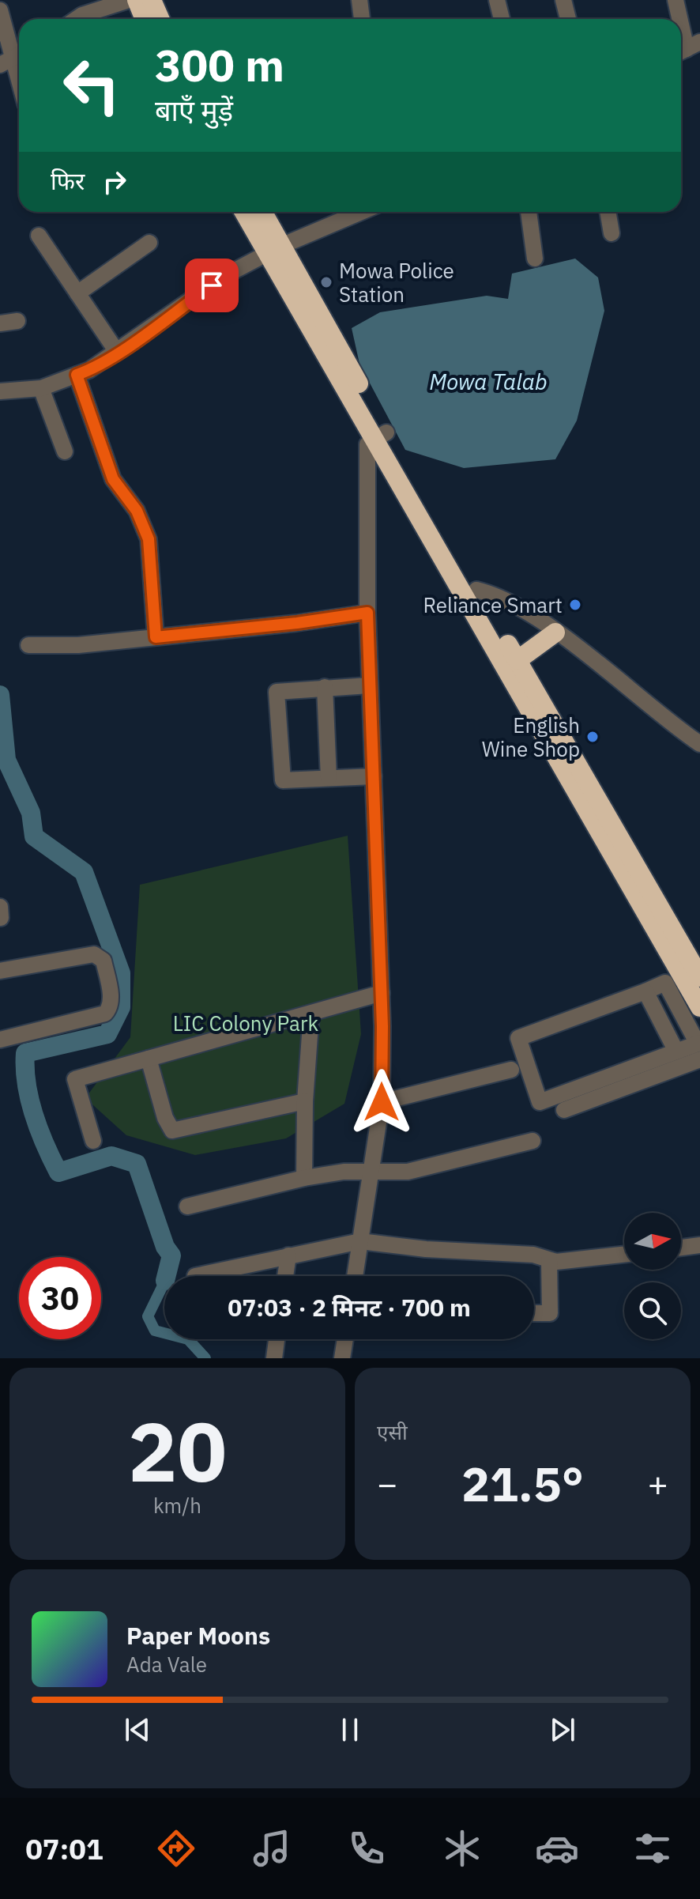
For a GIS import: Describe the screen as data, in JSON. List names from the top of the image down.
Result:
{
  "water": ["Mowa Talab"],
  "parks": ["LIC Colony Park"],
  "places": ["Mowa Police Station", "Reliance Smart", "English Wine Shop"],
  "north": "right",
  "page": {
    "turn": ["300 m", "बाएँ मुड़ें"],
    "then": "फिर",
    "limit": "30",
    "trip": "07:03 · 2 मिनट · 700 m",
    "tile": [
      ["20", "km/h"],
      "एसी"
    ],
    "heat": ["−", "21.5°", "+"],
    "song": ["Paper Moons", "Ada Vale"],
    "tabs": "07:01"
  }
}
